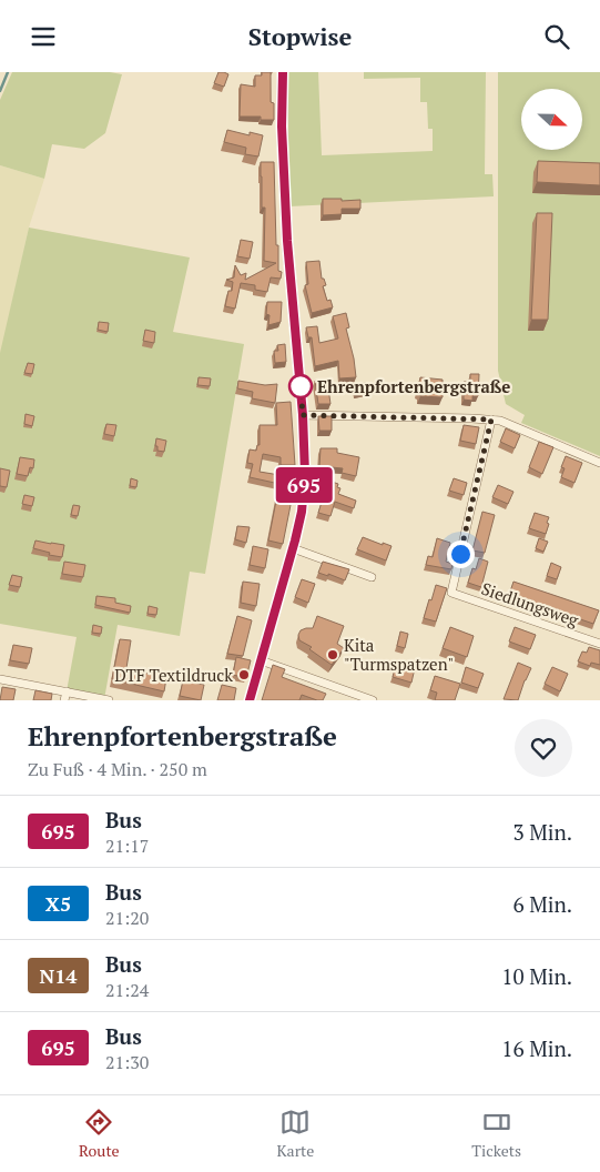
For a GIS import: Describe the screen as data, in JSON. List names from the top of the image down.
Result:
{
  "streets": {
    "street": ["Siedlungsweg"]
  },
  "places": ["Ehrenpfortenbergstraße", "Kita \"Turmspatzen\"", "DTF Textildruck"],
  "lines": ["bus line 695"],
  "north": "right",
  "page": {
    "header": "Stopwise",
    "on_map": "695",
    "heading": ["Ehrenpfortenbergstraße", "Zu Fuß · 4 Min. · 250 m"],
    "list": [
      {
        "mark": "695",
        "name": "Bus",
        "note": "21:17",
        "value": "3 Min."
      },
      {
        "mark": "X5",
        "name": "Bus",
        "note": "21:20",
        "value": "6 Min."
      },
      {
        "mark": "N14",
        "name": "Bus",
        "note": "21:24",
        "value": "10 Min."
      },
      {
        "mark": "695",
        "name": "Bus",
        "note": "21:30",
        "value": "16 Min."
      }
    ],
    "tabs": ["Route", "Karte", "Tickets"]
  }
}
